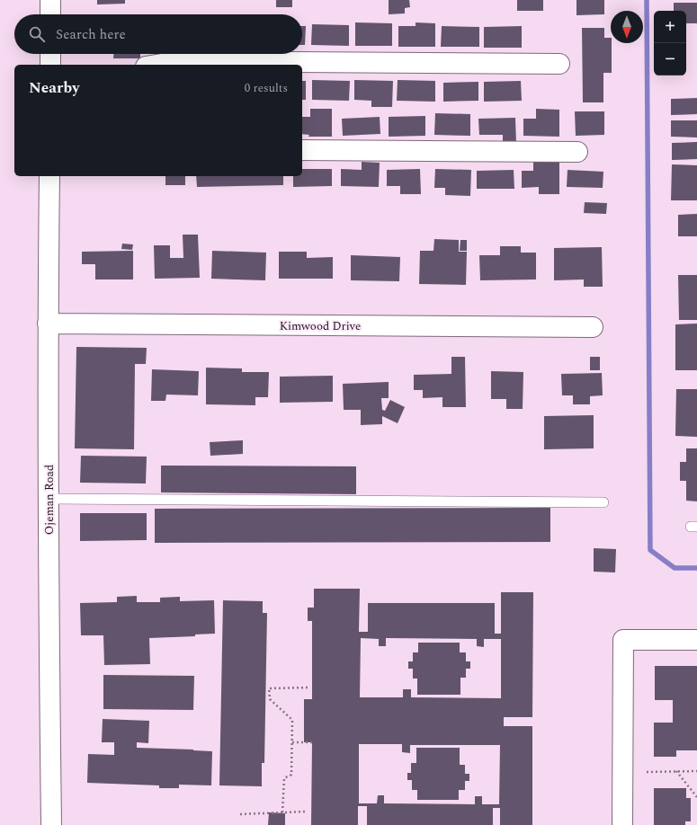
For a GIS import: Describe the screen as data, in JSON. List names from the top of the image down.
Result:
{
  "streets": {
    "street": ["Kimwood Drive", "Ojeman Road"]
  },
  "crossings": [
    ["Kimwood Drive", "Ojeman Road"]
  ],
  "north": "bottom",
  "page": {
    "map_buttons": ["+", "−"],
    "search": "Search here",
    "heading": ["Nearby", "0 results"]
  }
}
